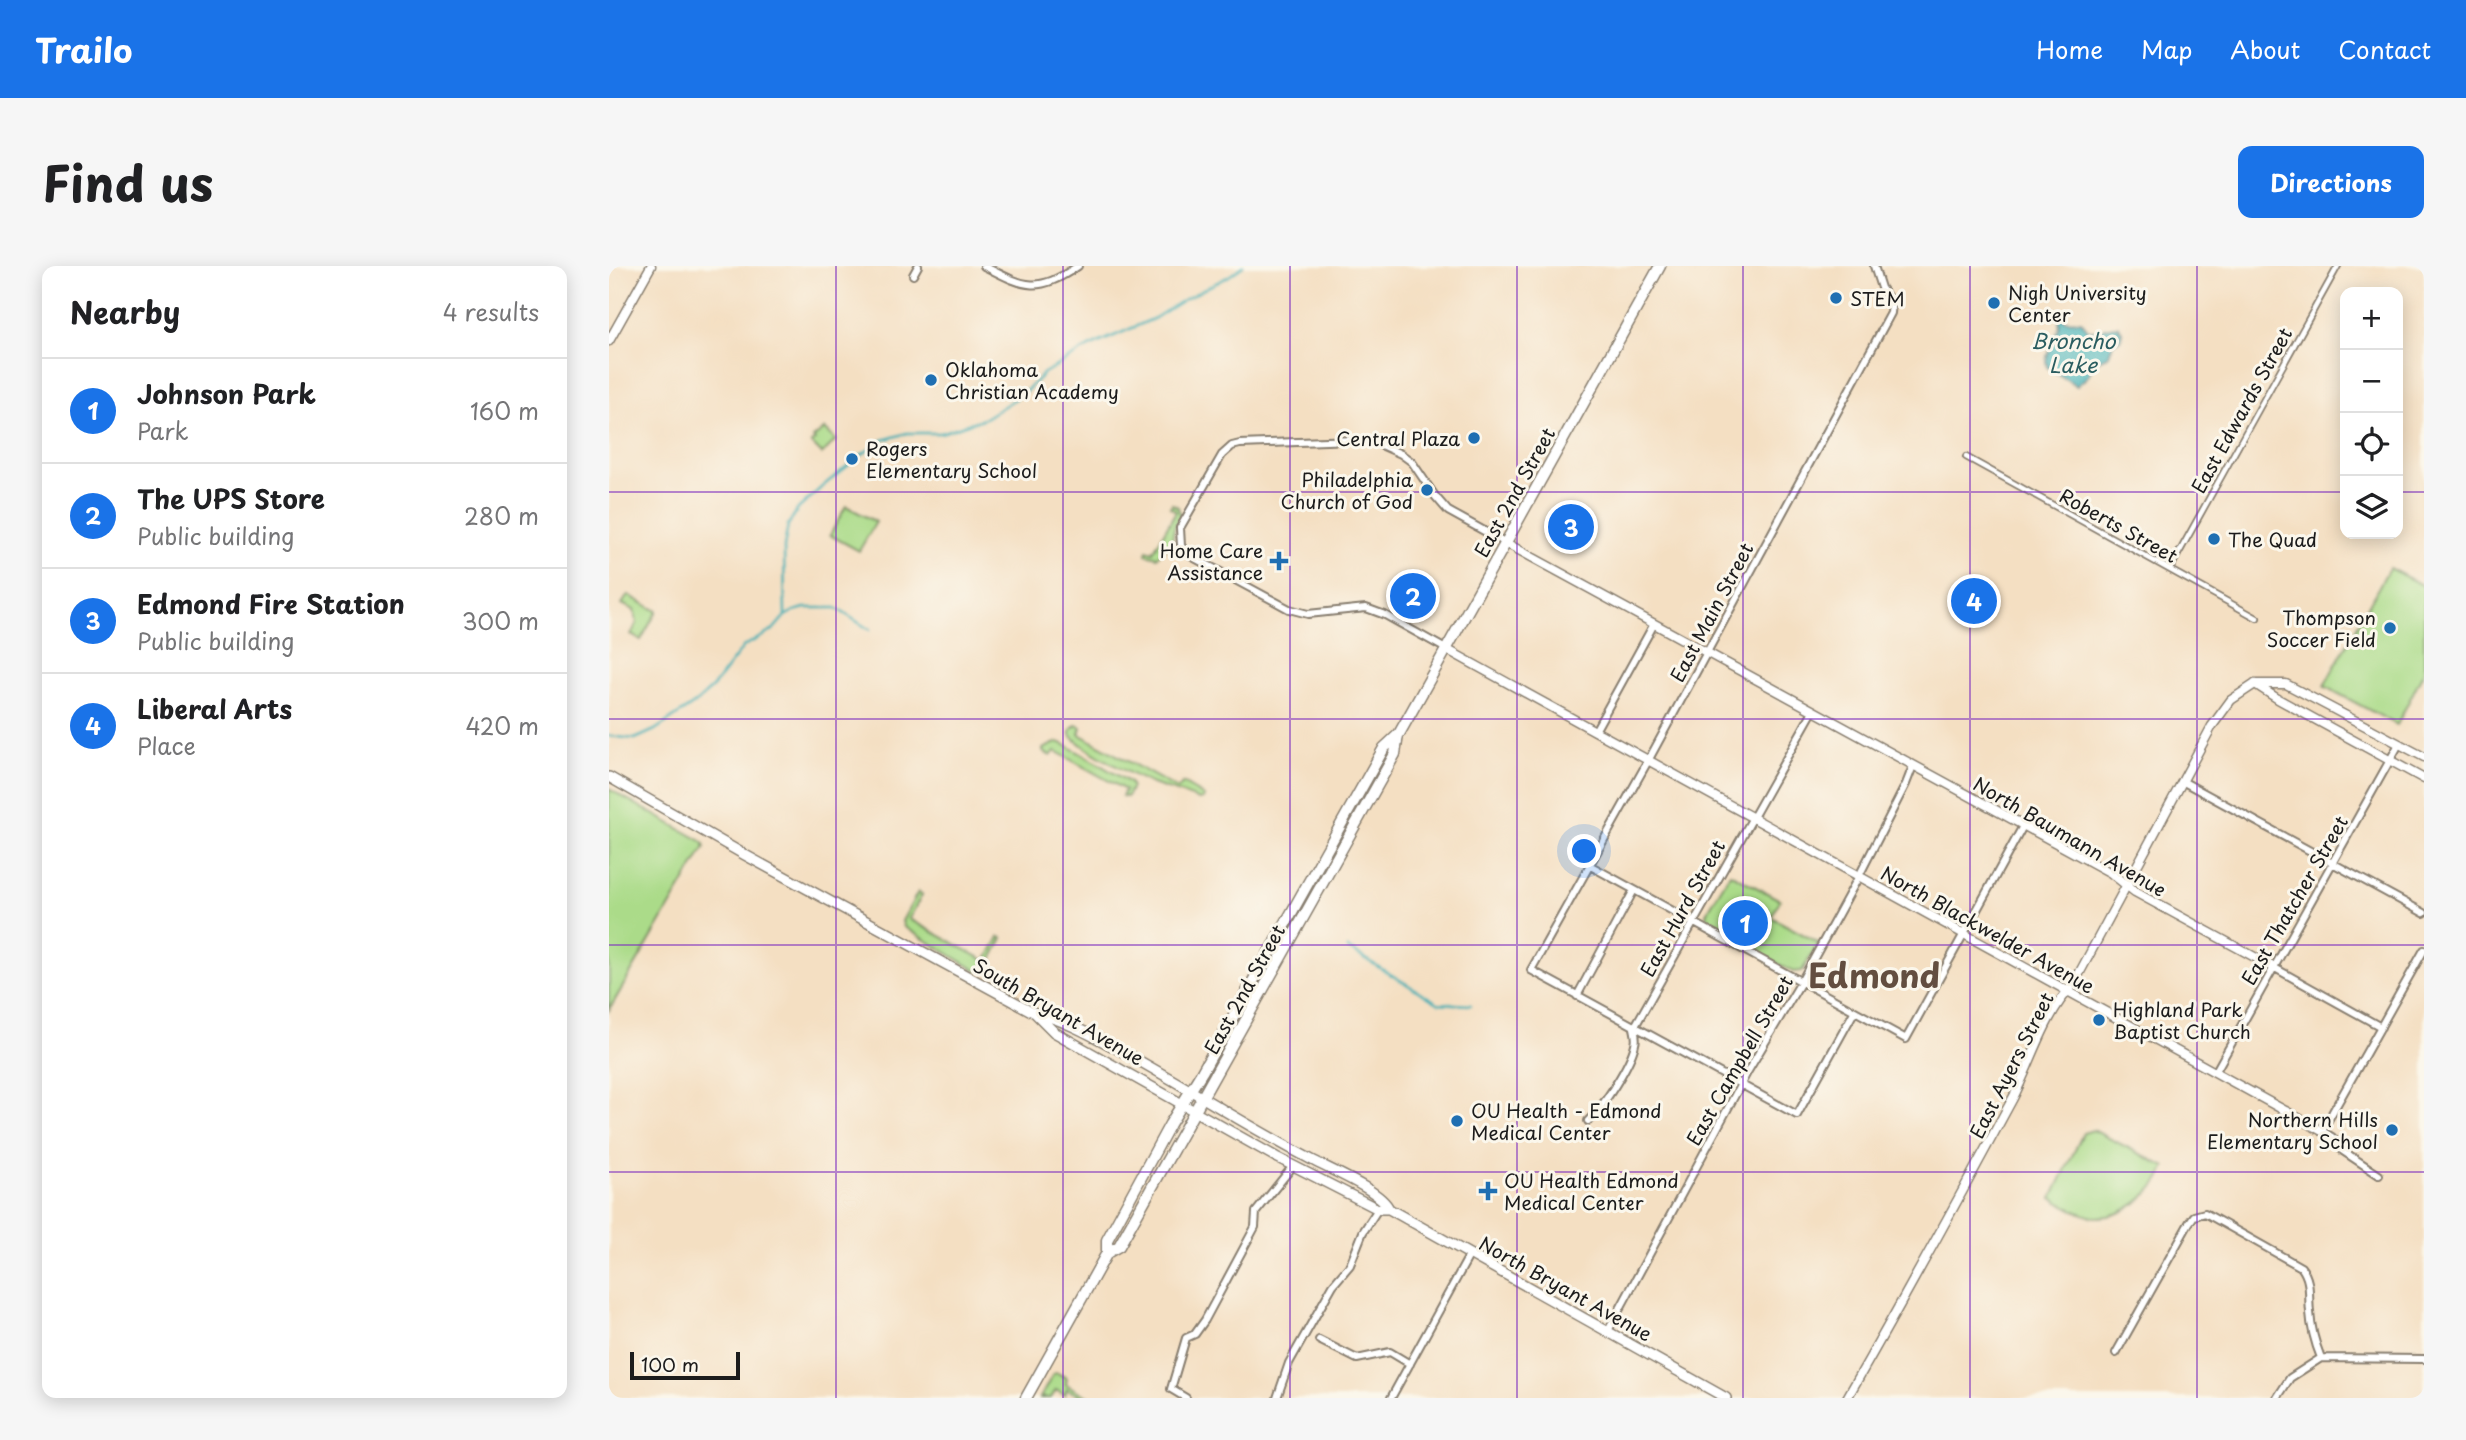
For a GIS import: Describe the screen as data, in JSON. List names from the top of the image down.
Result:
{
  "streets": {
    "main road": ["East 2nd Street", "South Bryant Avenue", "North Bryant Avenue"],
    "street": [
      "East Edwards Street",
      "Roberts Street",
      "East Main Street",
      "North Baumann Avenue",
      "East Thatcher Street",
      "East Hurd Street",
      "North Blackwelder Avenue",
      "East Campbell Street",
      "East Ayers Street"
    ]
  },
  "crossings": [
    ["East Edwards Street", "Roberts Street"],
    ["East 2nd Street", "North Baumann Avenue"],
    ["East 2nd Street", "North Blackwelder Avenue"],
    ["East 2nd Street", "South Bryant Avenue"],
    ["East Main Street", "North Baumann Avenue"],
    ["East Main Street", "North Blackwelder Avenue"],
    ["North Baumann Avenue", "East Thatcher Street"],
    ["North Baumann Avenue", "East Hurd Street"],
    ["North Baumann Avenue", "East Campbell Street"],
    ["North Baumann Avenue", "East Ayers Street"],
    ["East Thatcher Street", "North Blackwelder Avenue"],
    ["East Hurd Street", "North Blackwelder Avenue"],
    ["North Blackwelder Avenue", "East Campbell Street"],
    ["North Blackwelder Avenue", "East Ayers Street"],
    ["South Bryant Avenue", "North Bryant Avenue"],
    ["East Campbell Street", "North Bryant Avenue"]
  ],
  "districts": ["Edmond"],
  "water": ["Broncho Lake"],
  "places": {
    "other": [
      "STEM",
      "Nigh University Center",
      "Oklahoma Christian Academy",
      "Central Plaza",
      "Rogers Elementary School",
      "Philadelphia Church of God",
      "The Quad",
      "Thompson Soccer Field",
      "Highland Park Baptist Church",
      "OU Health - Edmond Medical Center",
      "Northern Hills Elementary School"
    ],
    "health": ["Home Care Assistance", "OU Health Edmond Medical Center"]
  },
  "scale_bar": "100 m",
  "page": {
    "header": "Trailo",
    "nav": [
      "Home",
      "Map",
      "About",
      "Contact"
    ],
    "title": "Find us",
    "buttons": "Directions",
    "heading": ["Nearby", "4 results"],
    "map_buttons": ["+", "−"],
    "list": [
      {
        "mark": "1",
        "name": "Johnson Park",
        "note": "Park",
        "value": "160 m"
      },
      {
        "mark": "2",
        "name": "The UPS Store",
        "note": "Public building",
        "value": "280 m"
      },
      {
        "mark": "3",
        "name": "Edmond Fire Station",
        "note": "Public building",
        "value": "300 m"
      },
      {
        "mark": "4",
        "name": "Liberal Arts",
        "note": "Place",
        "value": "420 m"
      }
    ],
    "pins": [
      "3",
      "2",
      "4",
      "1"
    ],
    "scale": "100 m"
  }
}
